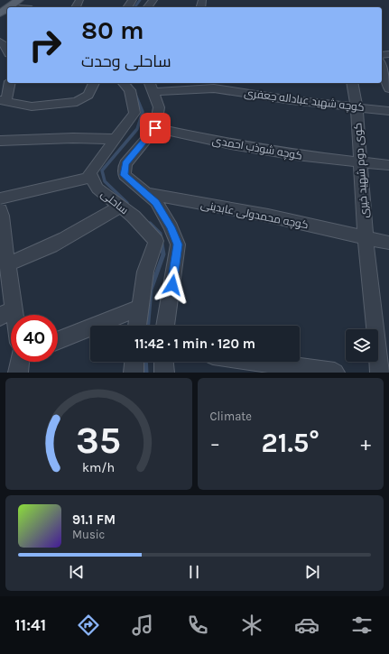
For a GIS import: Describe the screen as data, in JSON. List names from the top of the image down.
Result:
{
  "streets": {
    "street": [
      "کوچه شهید عباداله جعفری",
      "کوچه شوذب احمدی",
      "کوی دوم شهید خیری",
      "ساحلی",
      "کوچه محمدولی عابدینی"
    ]
  },
  "crossings": [
    ["کوچه شهید عباداله جعفری", "کوی دوم شهید خیری"],
    ["کوچه شوذب احمدی", "کوی دوم شهید خیری"],
    ["کوی دوم شهید خیری", "کوچه محمدولی عابدینی"]
  ],
  "page": {
    "turn": ["80 m", "ساحلی وحدت"],
    "limit": "40",
    "trip": "11:42 · 1 min · 120 m",
    "tile": "Climate",
    "heat": ["−", "21.5°", "+"],
    "song": ["91.1 FM", "Music"],
    "tabs": "11:41",
    "gauge": ["35", "km/h"]
  }
}
